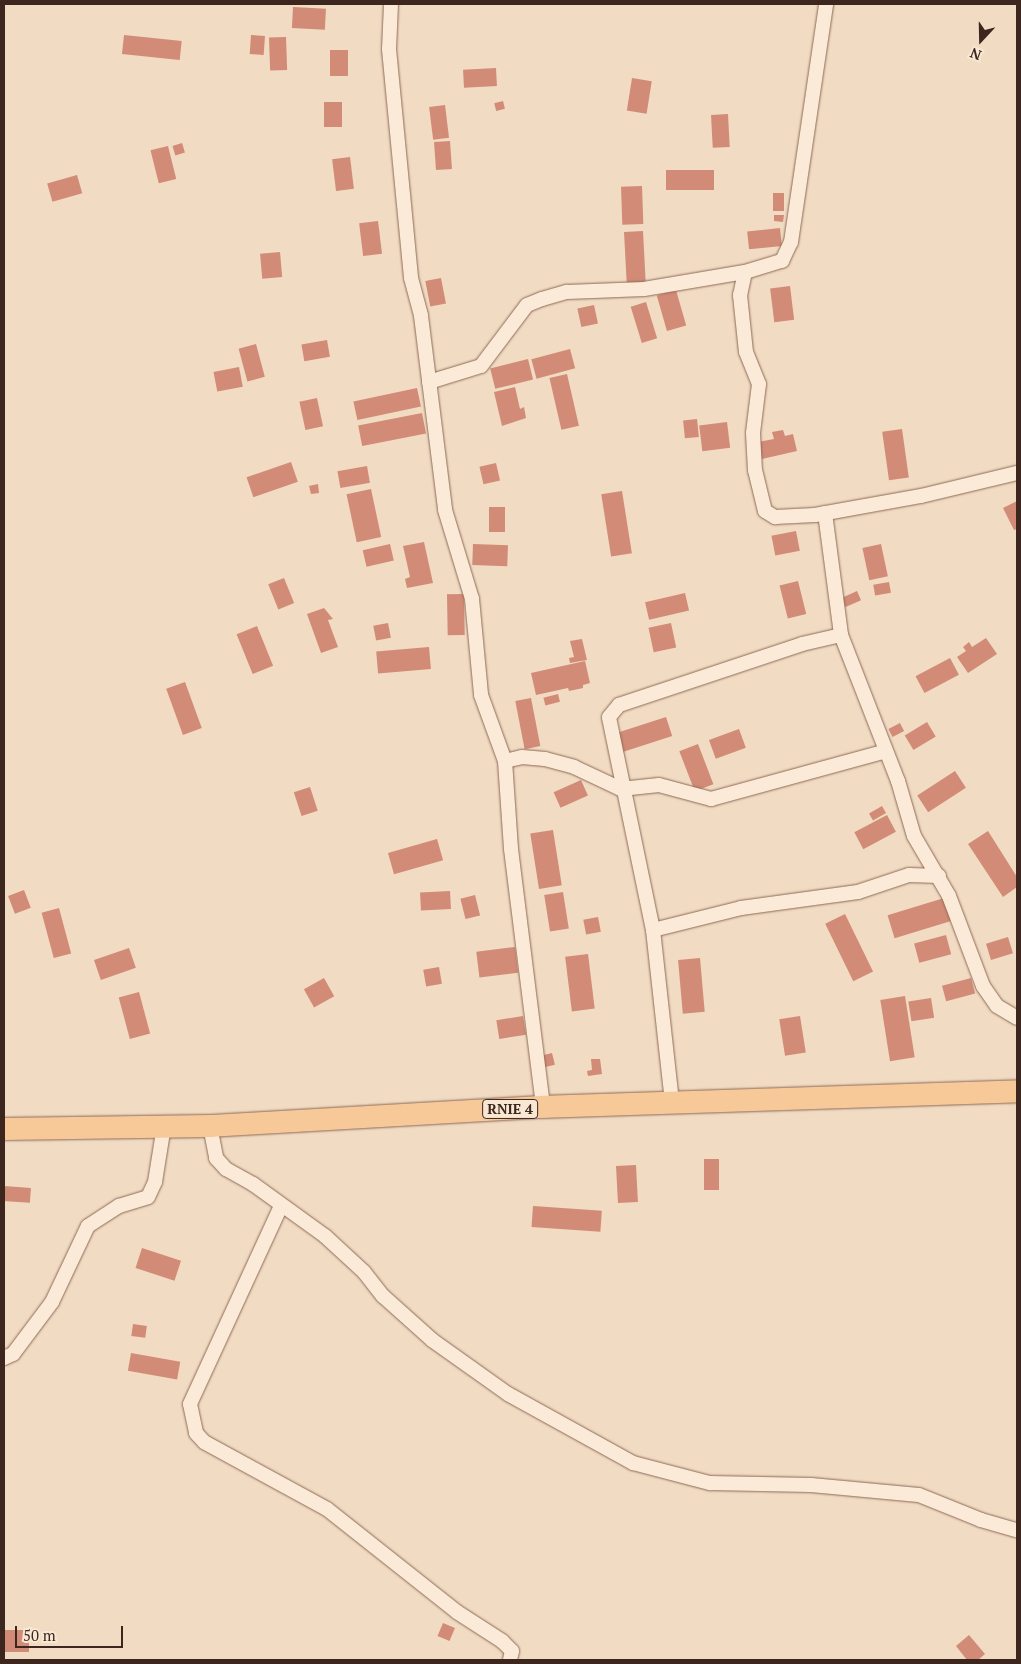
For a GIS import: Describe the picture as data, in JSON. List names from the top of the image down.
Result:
{
  "streets": {
    "main road": ["RNIE 4"]
  },
  "scale_bar": "50 m",
  "north": "bottom"
}
